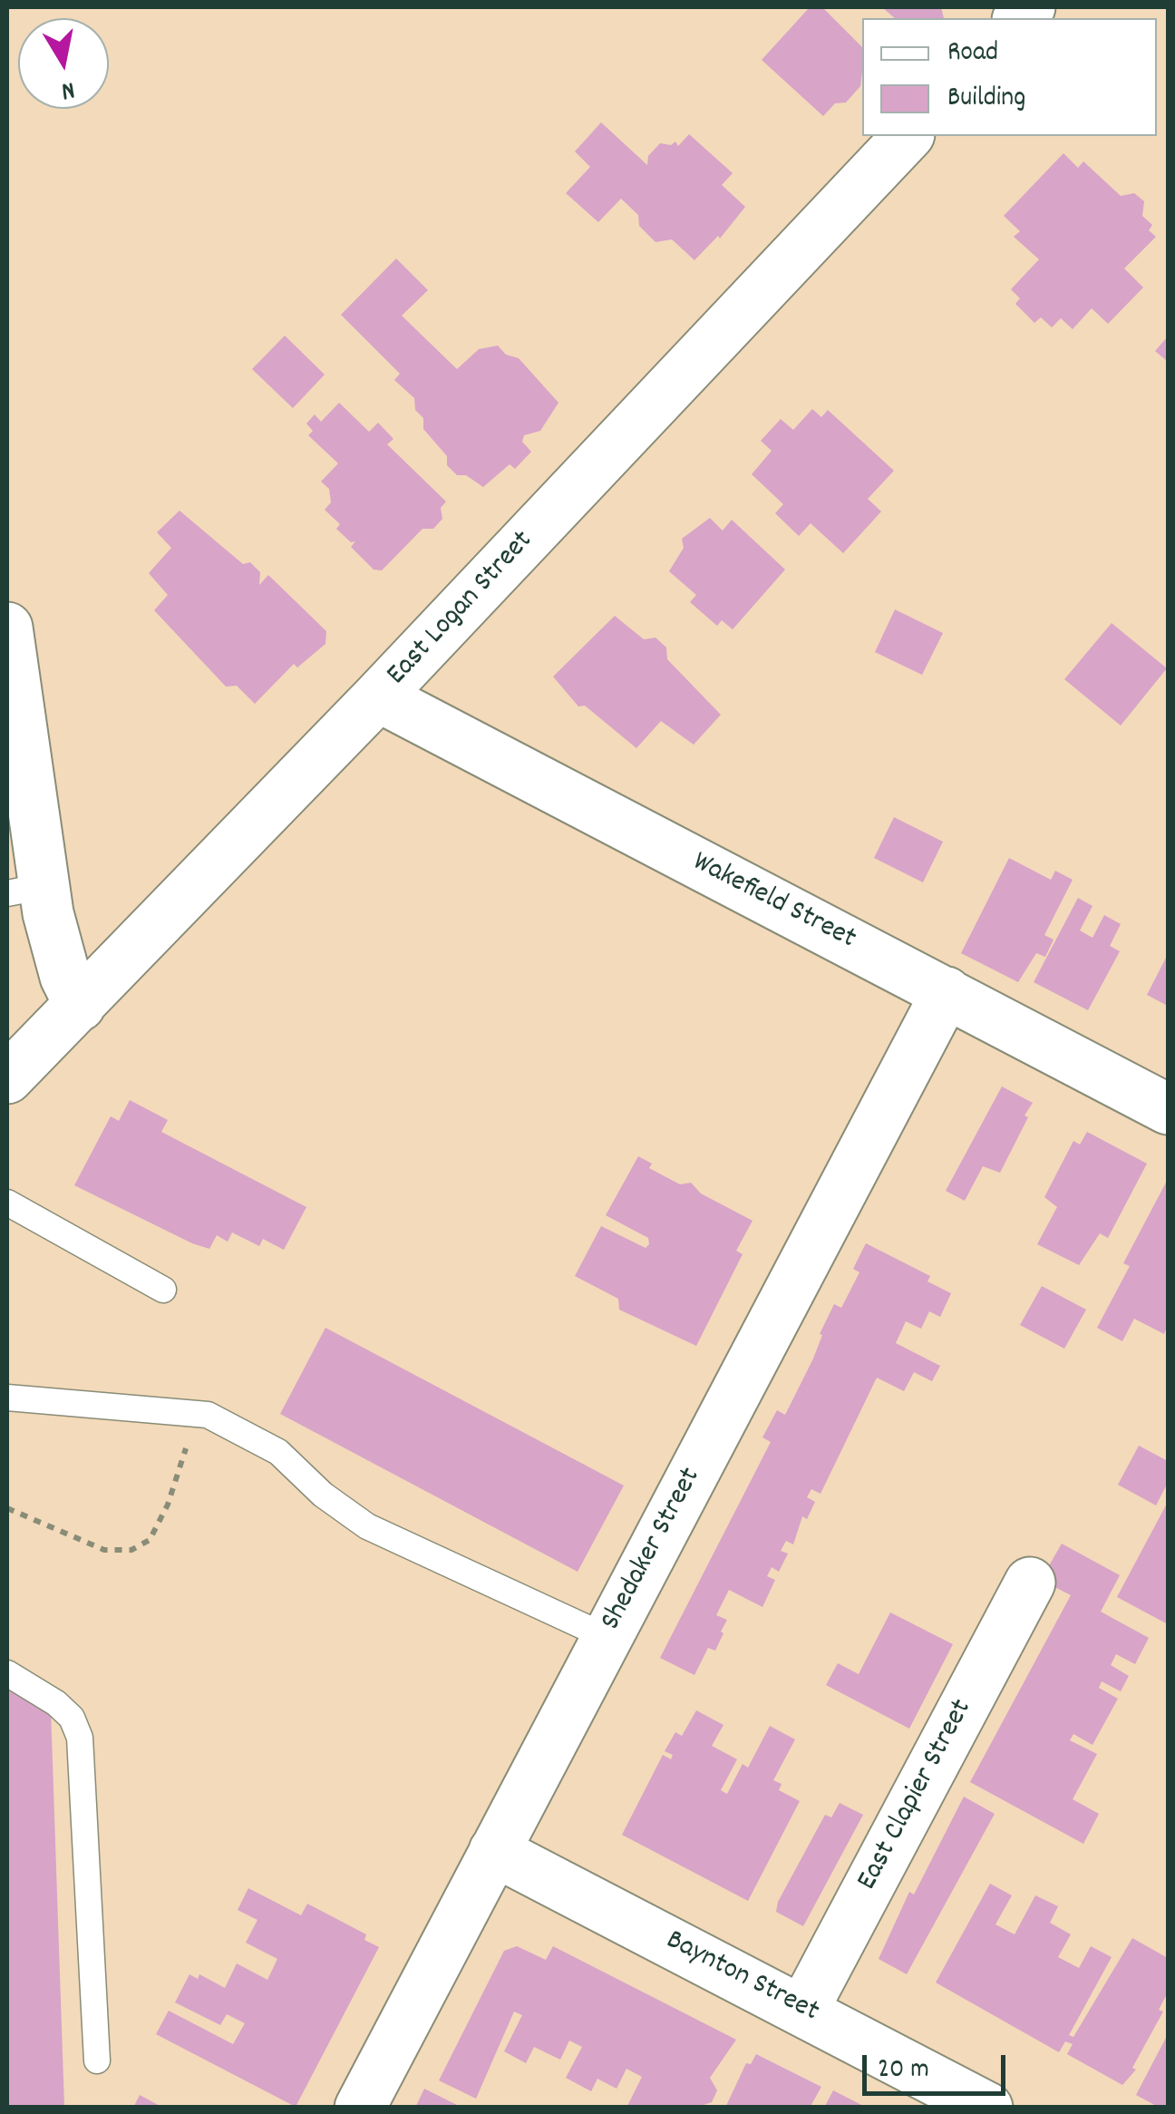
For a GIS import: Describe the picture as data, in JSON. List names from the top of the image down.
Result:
{
  "streets": {
    "street": [
      "East Logan Street",
      "Wakefield Street",
      "Shedaker Street",
      "East Clapier Street",
      "Baynton Street"
    ]
  },
  "crossings": [
    ["East Logan Street", "Wakefield Street"],
    ["Wakefield Street", "Shedaker Street"],
    ["Shedaker Street", "Baynton Street"],
    ["East Clapier Street", "Baynton Street"]
  ],
  "legend": ["Road", "Building"],
  "scale_bar": "20 m",
  "north": "bottom"
}
